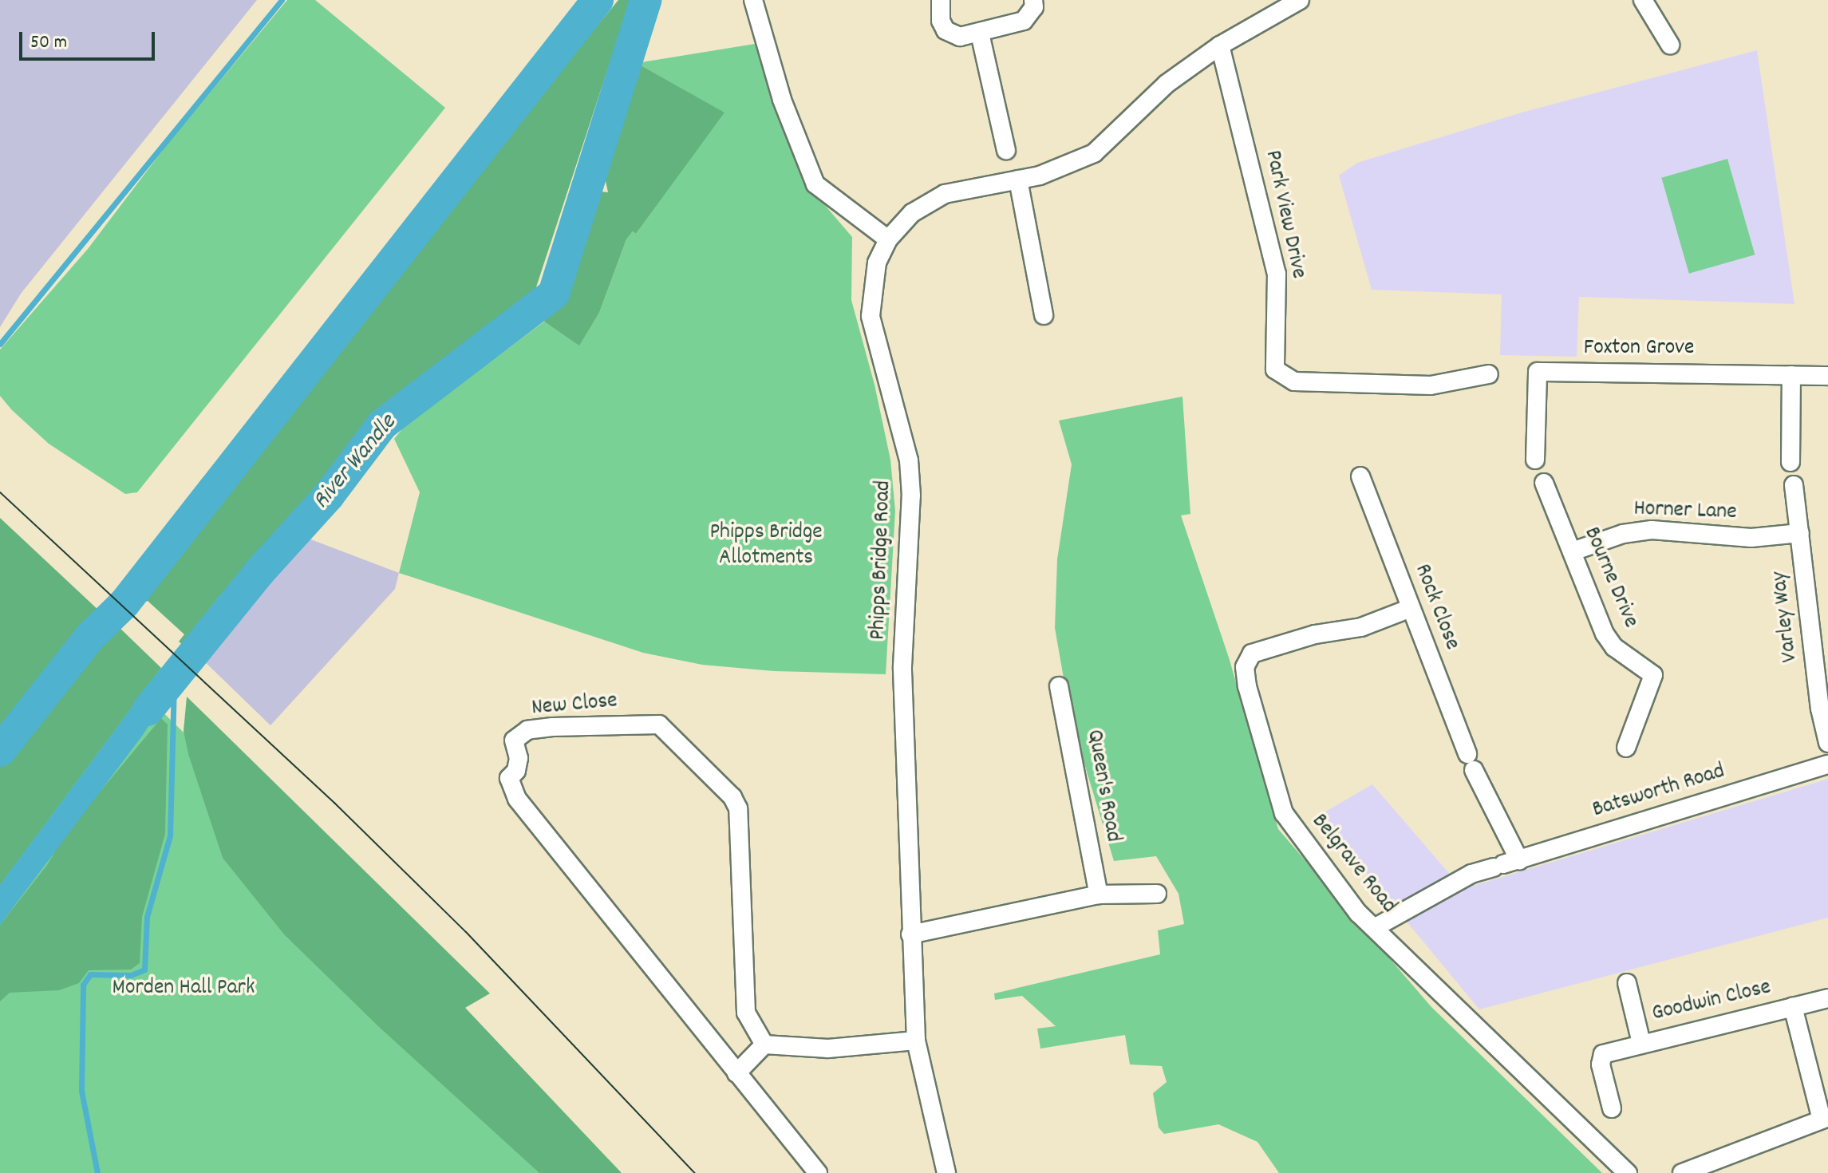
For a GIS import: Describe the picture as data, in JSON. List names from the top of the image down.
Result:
{
  "streets": {
    "street": [
      "Park View Drive",
      "Foxton Grove",
      "Horner Lane",
      "Phipps Bridge Road",
      "Bourne Drive",
      "Rock Close",
      "Varley Way",
      "New Close",
      "Queen's Road",
      "Batsworth Road",
      "Belgrave Road",
      "Goodwin Close"
    ]
  },
  "crossings": [
    ["Horner Lane", "Bourne Drive"],
    ["Horner Lane", "Varley Way"],
    ["Rock Close", "Batsworth Road"],
    ["Rock Close", "Belgrave Road"],
    ["Batsworth Road", "Belgrave Road"]
  ],
  "water": ["River Wandle"],
  "parks": ["Phipps Bridge Allotments", "Morden Hall Park"],
  "scale_bar": "50 m"
}
